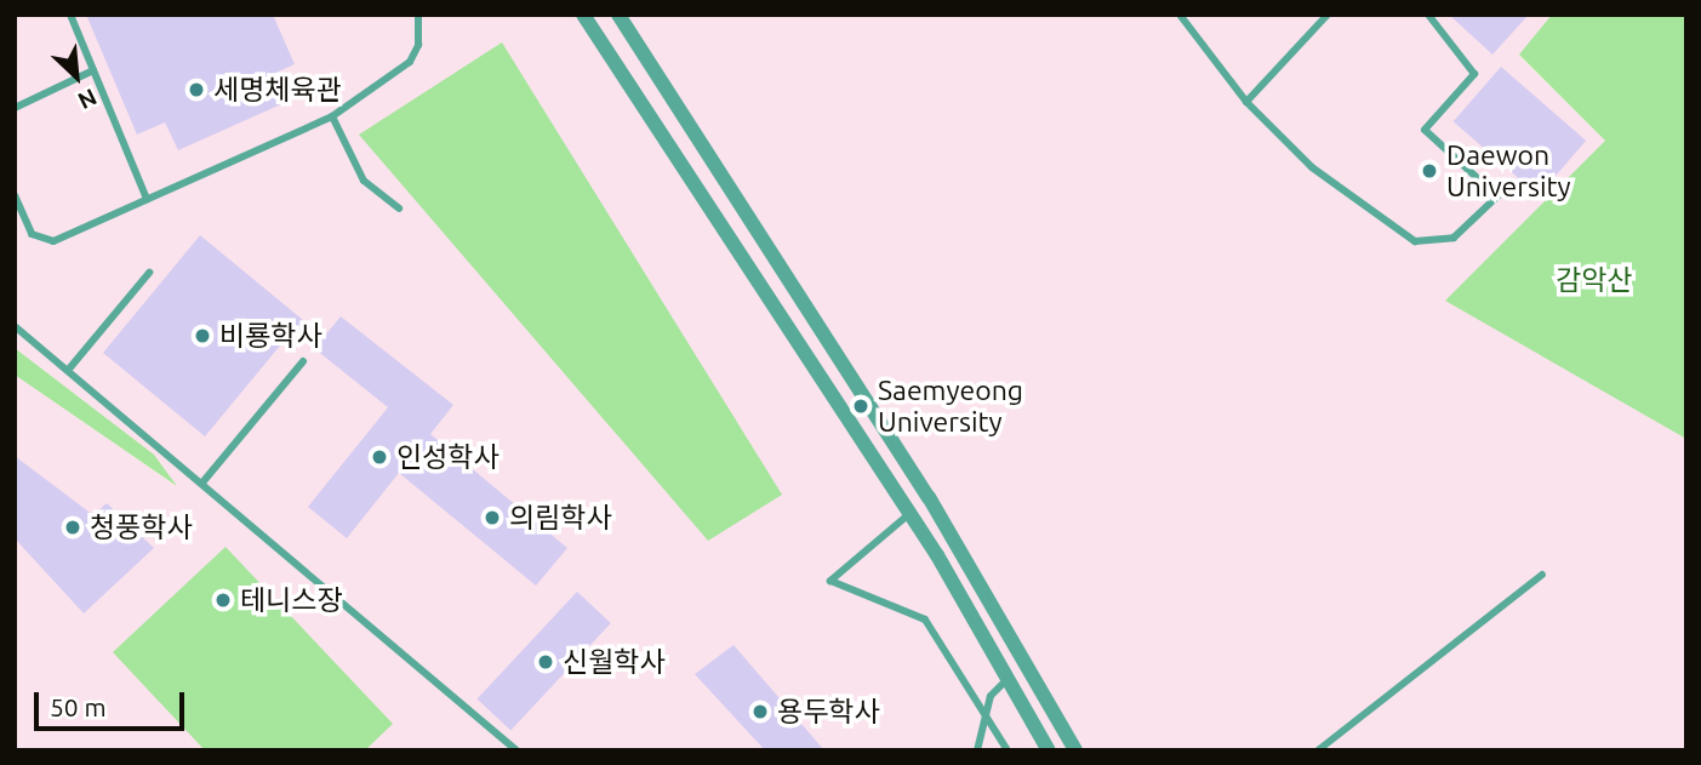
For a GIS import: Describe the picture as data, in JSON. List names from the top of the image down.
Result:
{
  "parks": ["감악산"],
  "places": [
    "세명체육관",
    "Daewon University",
    "비룡학사",
    "Saemyeong University",
    "인성학사",
    "의림학사",
    "청풍학사",
    "테니스장",
    "신월학사",
    "용두학사"
  ],
  "scale_bar": "50 m",
  "north": "bottom right"
}
